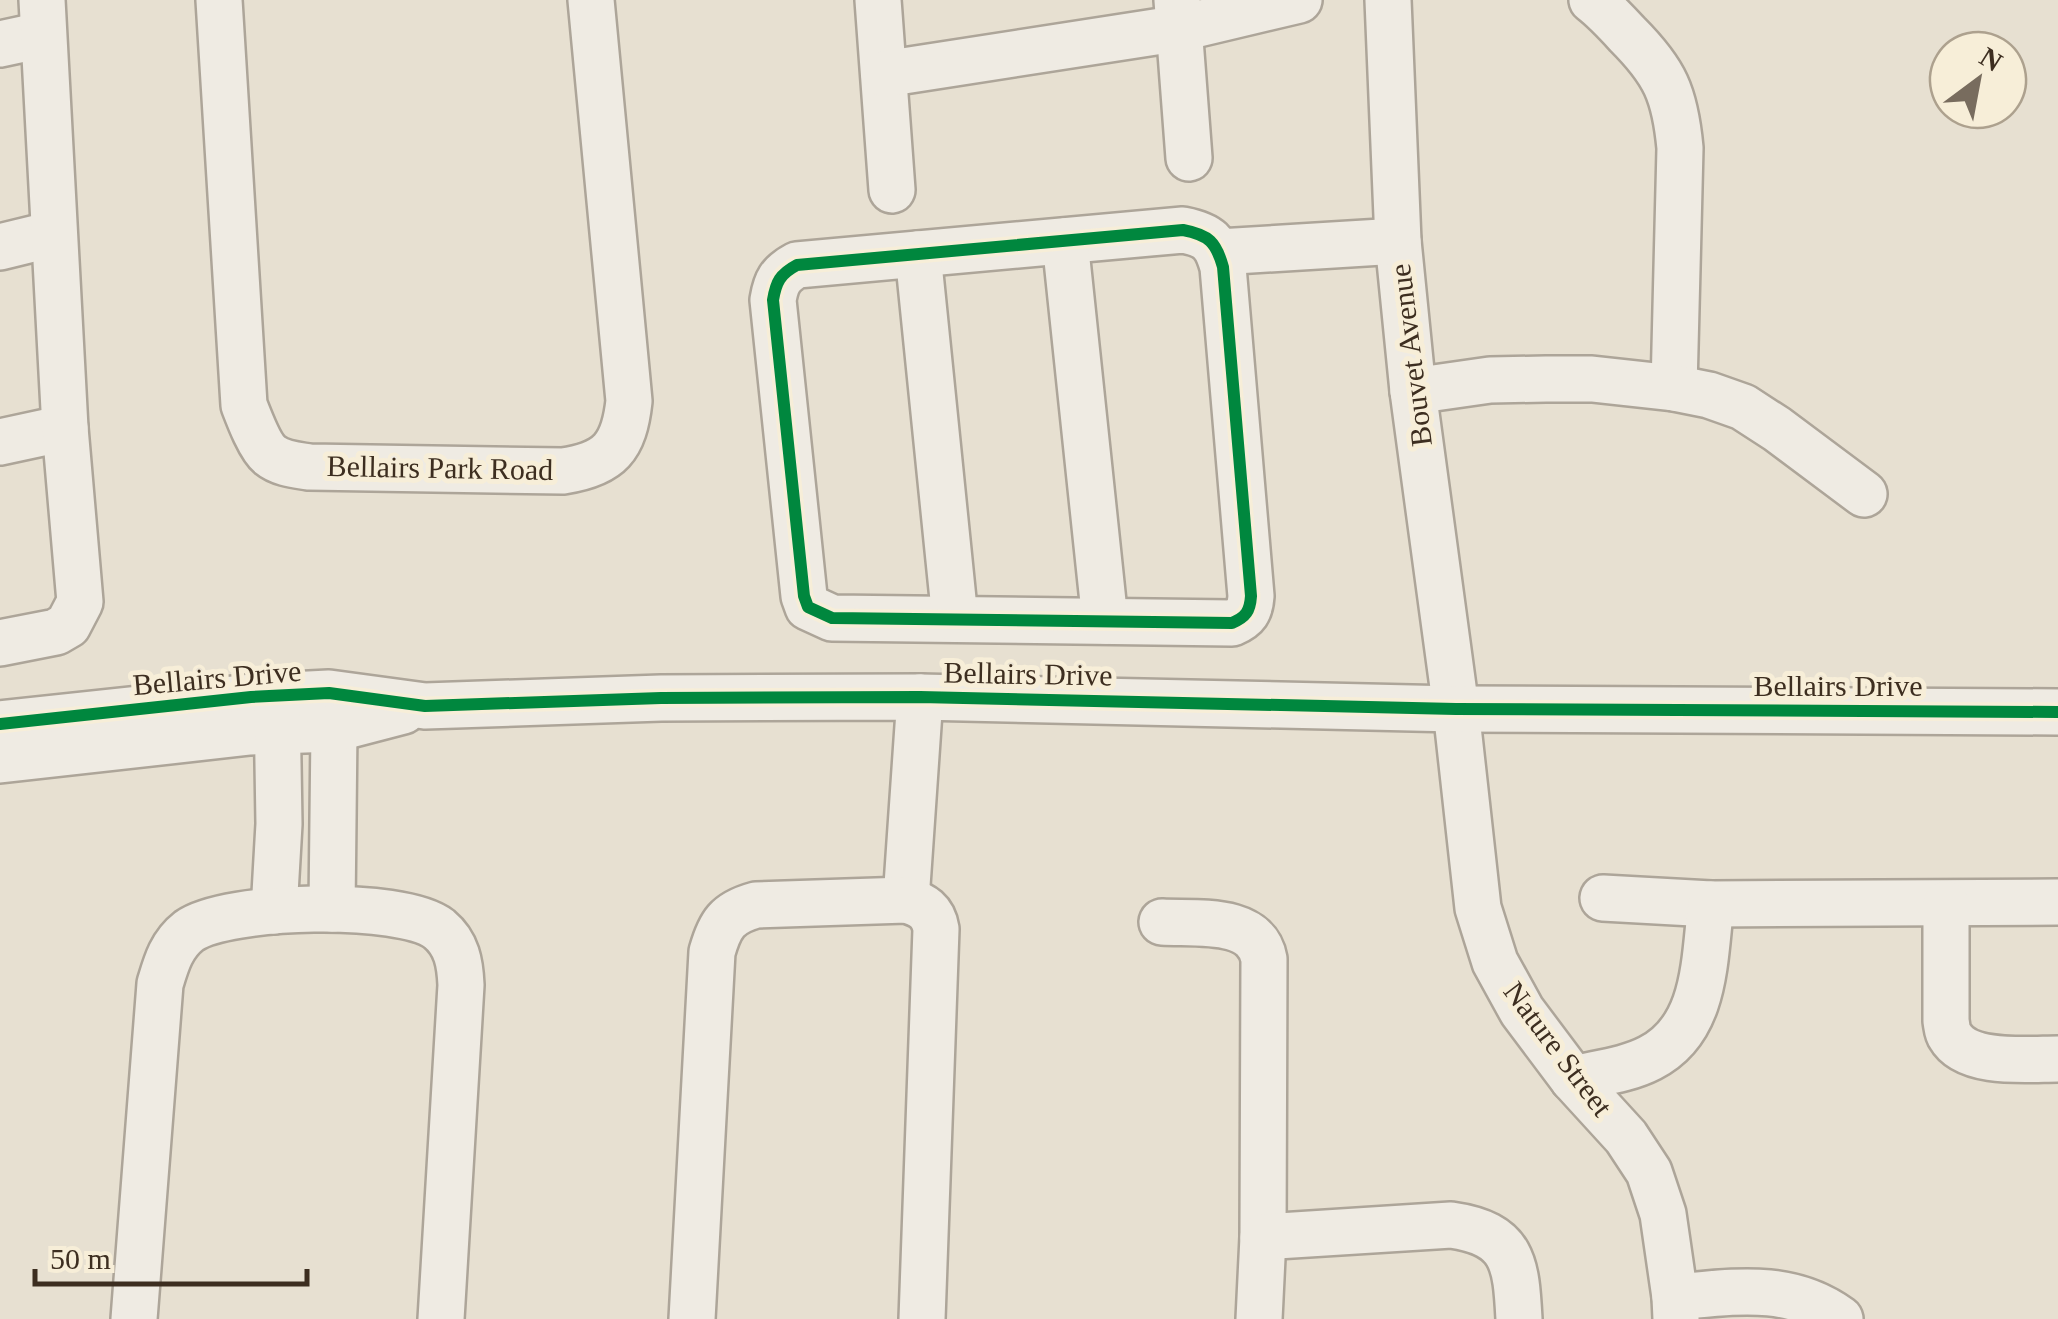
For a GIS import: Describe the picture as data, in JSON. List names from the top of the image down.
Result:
{
  "streets": {
    "street": [
      "Bouvet Avenue",
      "Bellairs Park Road",
      "Bellairs Drive",
      "Nature Street"
    ]
  },
  "crossings": [
    ["Bouvet Avenue", "Bellairs Drive"],
    ["Bouvet Avenue", "Nature Street"],
    ["Bellairs Drive", "Nature Street"]
  ],
  "scale_bar": "50 m",
  "north": "top right"
}
